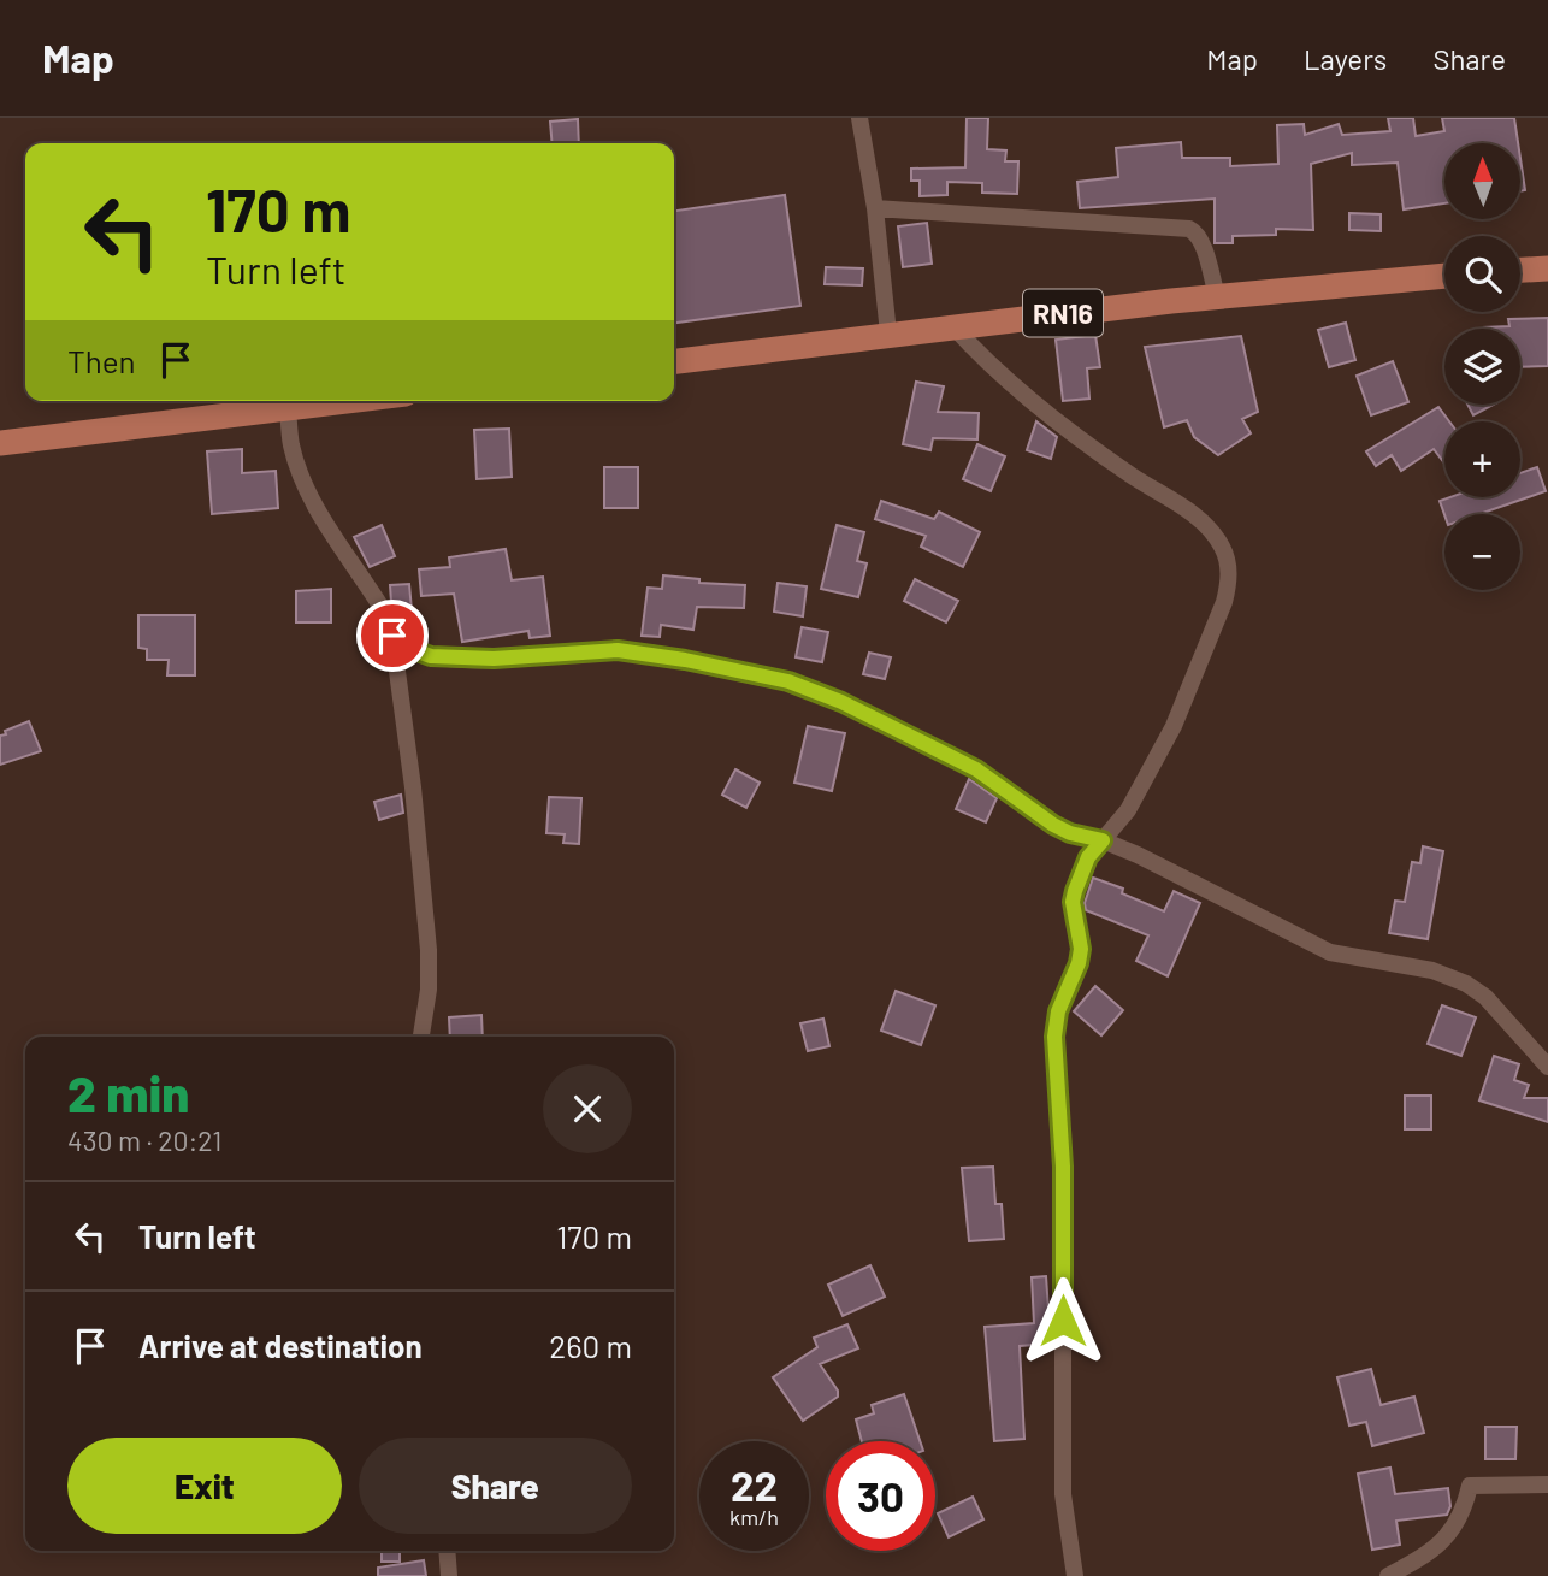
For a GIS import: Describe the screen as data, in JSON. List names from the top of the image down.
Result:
{
  "streets": {
    "main road": ["RN16"]
  },
  "north": "top",
  "page": {
    "header": "Map",
    "nav": ["Map", "Layers", "Share"],
    "map_buttons": ["+", "−"],
    "turn": ["170 m", "Turn left"],
    "then": "Then",
    "heading": ["2 min", "430 m · 20:21"],
    "list": [
      {
        "name": "Turn left",
        "value": "170 m"
      },
      {
        "name": "Arrive at destination",
        "value": "260 m"
      }
    ],
    "buttons": ["Exit", "Share"],
    "speed": "22 km/h",
    "limit": "30"
  }
}
